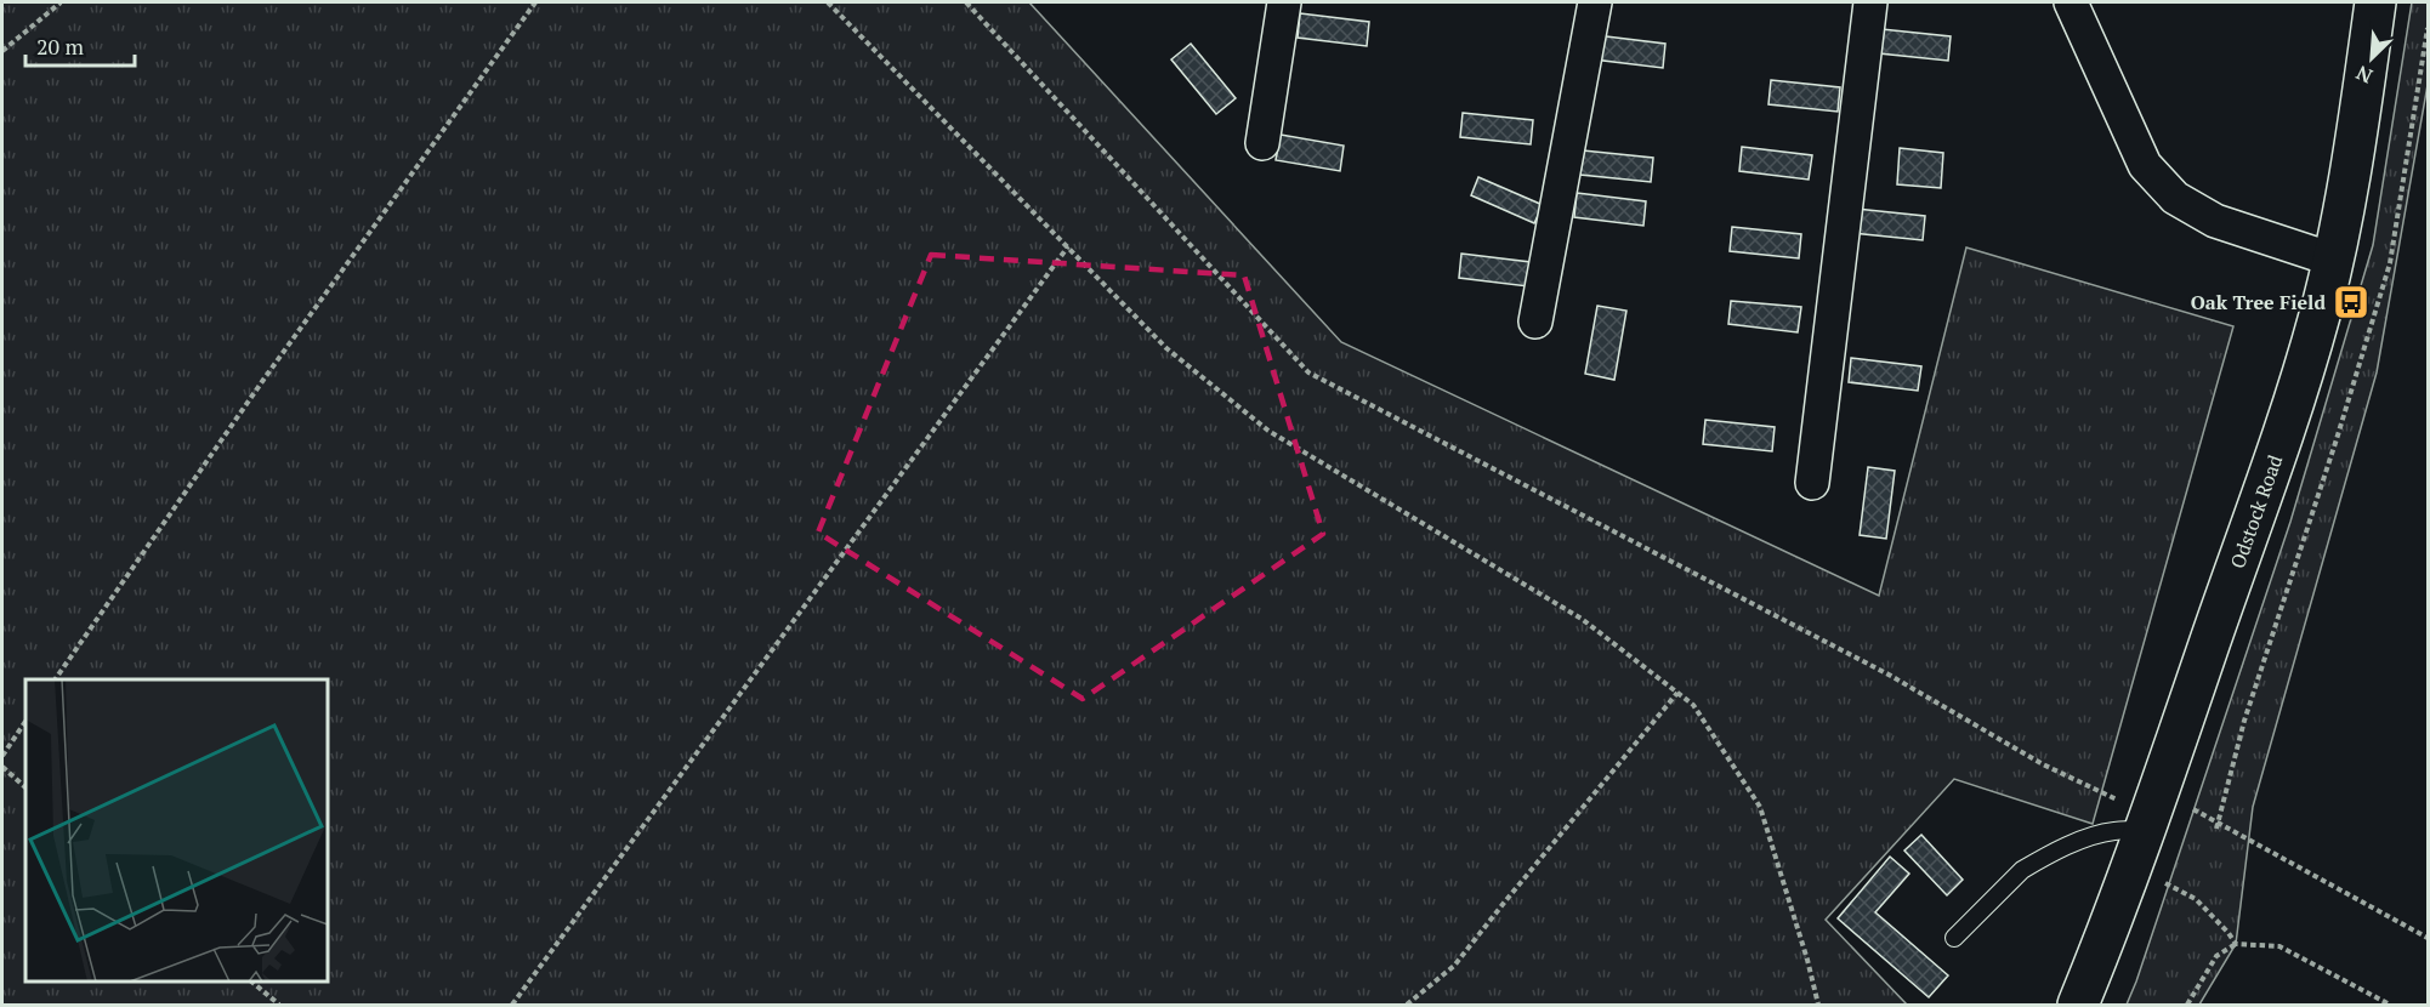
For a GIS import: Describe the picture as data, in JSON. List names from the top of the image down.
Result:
{
  "streets": {
    "street": ["Odstock Road"]
  },
  "places": {
    "bus stop": ["Oak Tree Field"]
  },
  "scale_bar": "20 m",
  "north": "bottom left"
}
